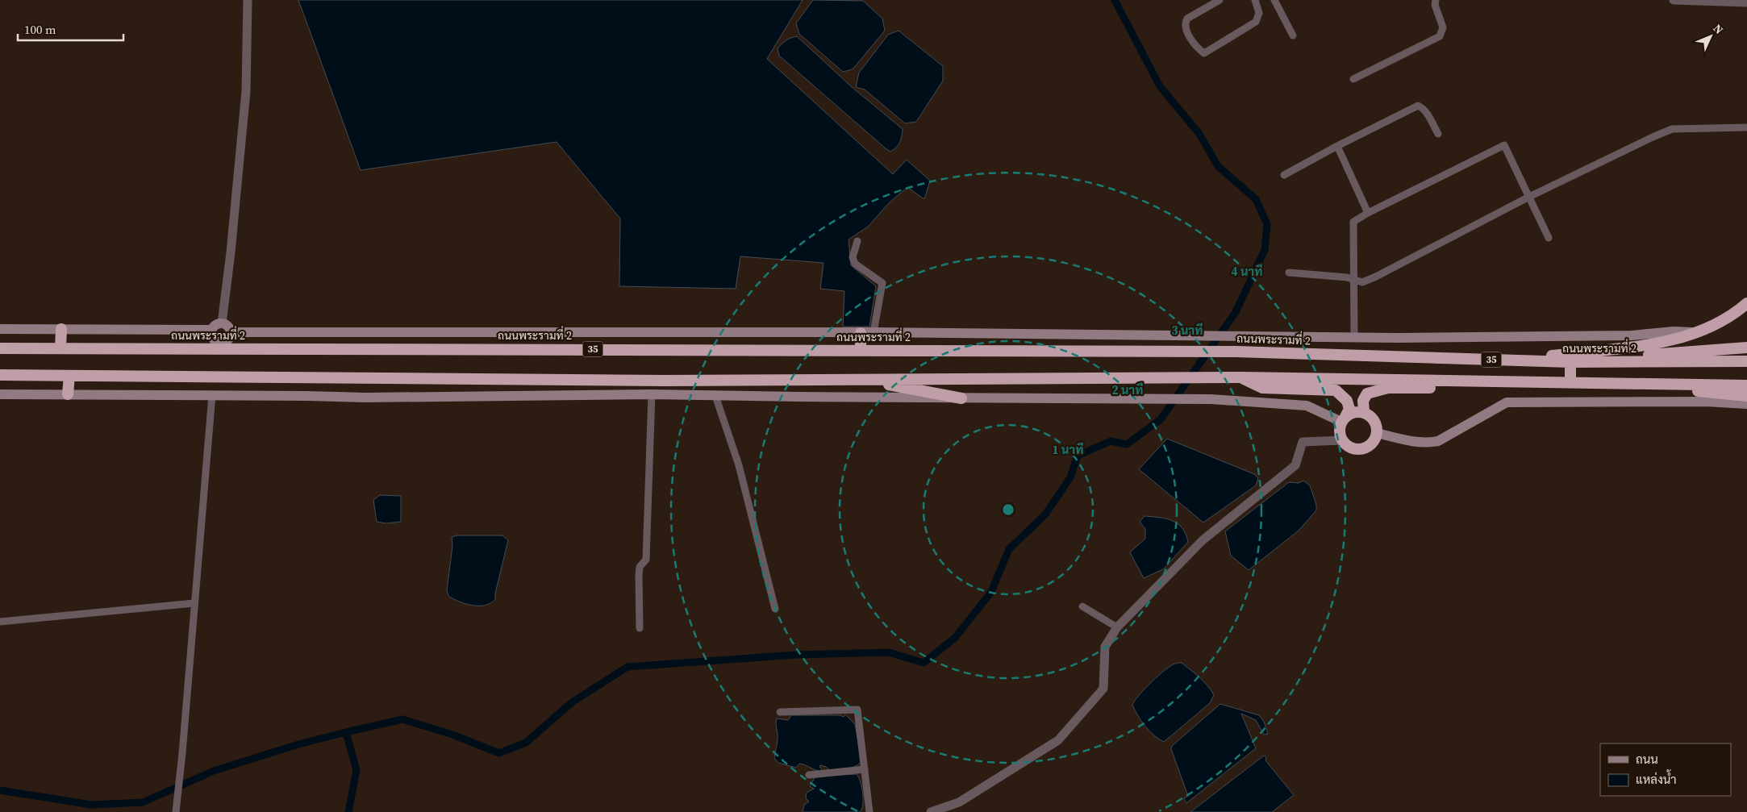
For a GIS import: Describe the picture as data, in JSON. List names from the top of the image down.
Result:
{
  "streets": {
    "highway": ["ถนนพระรามที่ 2", "35"]
  },
  "legend": ["ถนน", "แหล่งน้ำ"],
  "scale_bar": "100 m",
  "north": "top right",
  "rings": [
    "4 นาที",
    "3 นาที",
    "2 นาที",
    "1 นาที"
  ]
}
